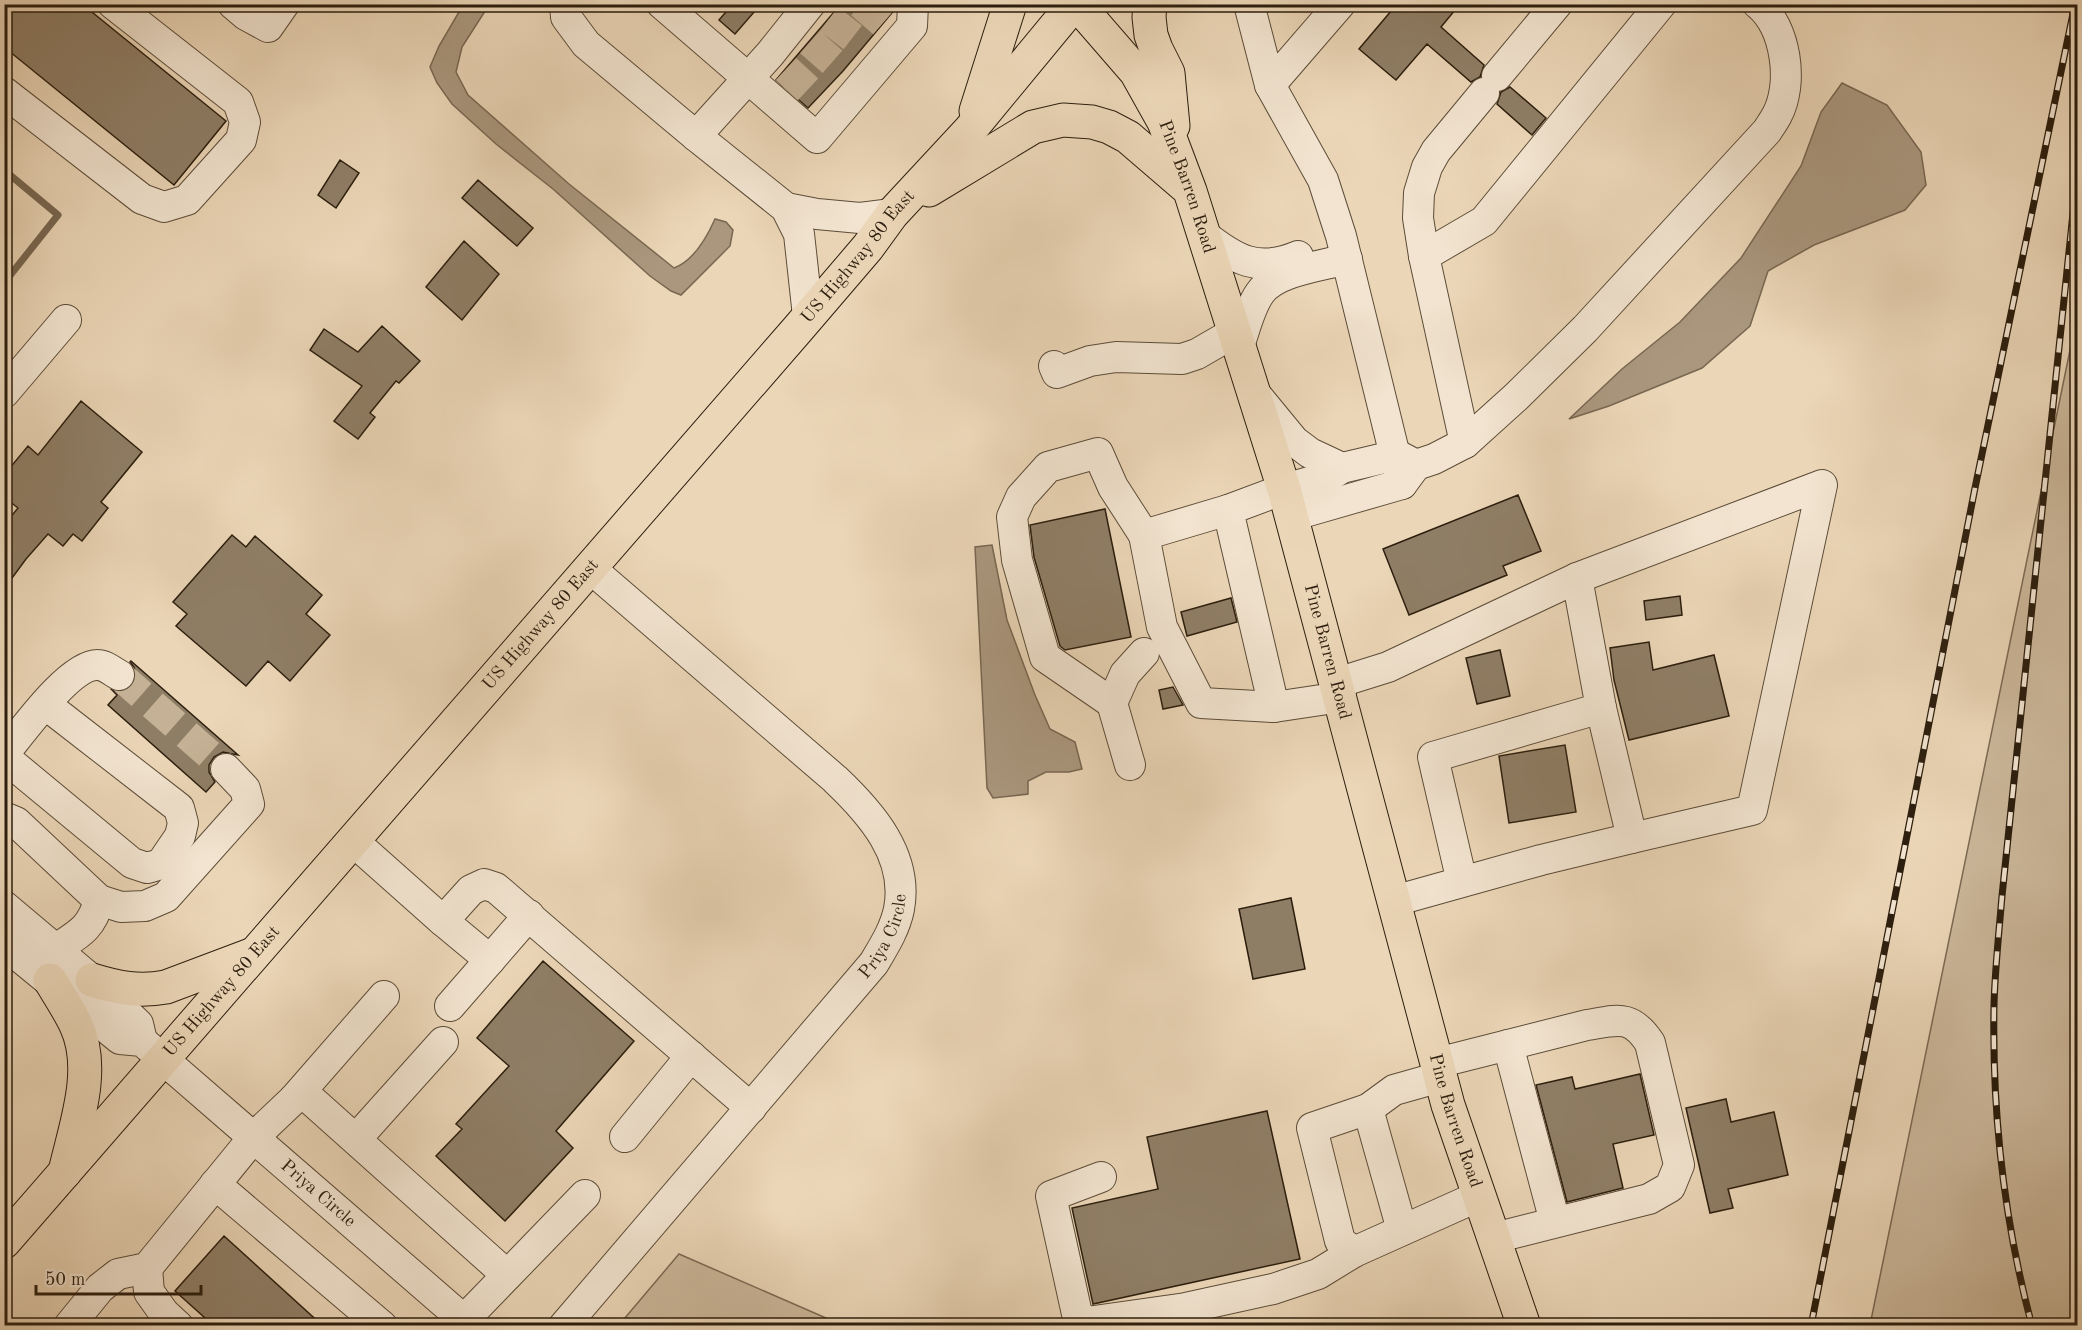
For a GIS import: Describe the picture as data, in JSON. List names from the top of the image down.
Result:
{
  "streets": {
    "main road": ["Pine Barren Road", "US Highway 80 East"],
    "street": ["Priya Circle"]
  },
  "crossings": [
    ["Pine Barren Road", "US Highway 80 East"],
    ["US Highway 80 East", "Priya Circle"]
  ],
  "scale_bar": "50 m"
}
